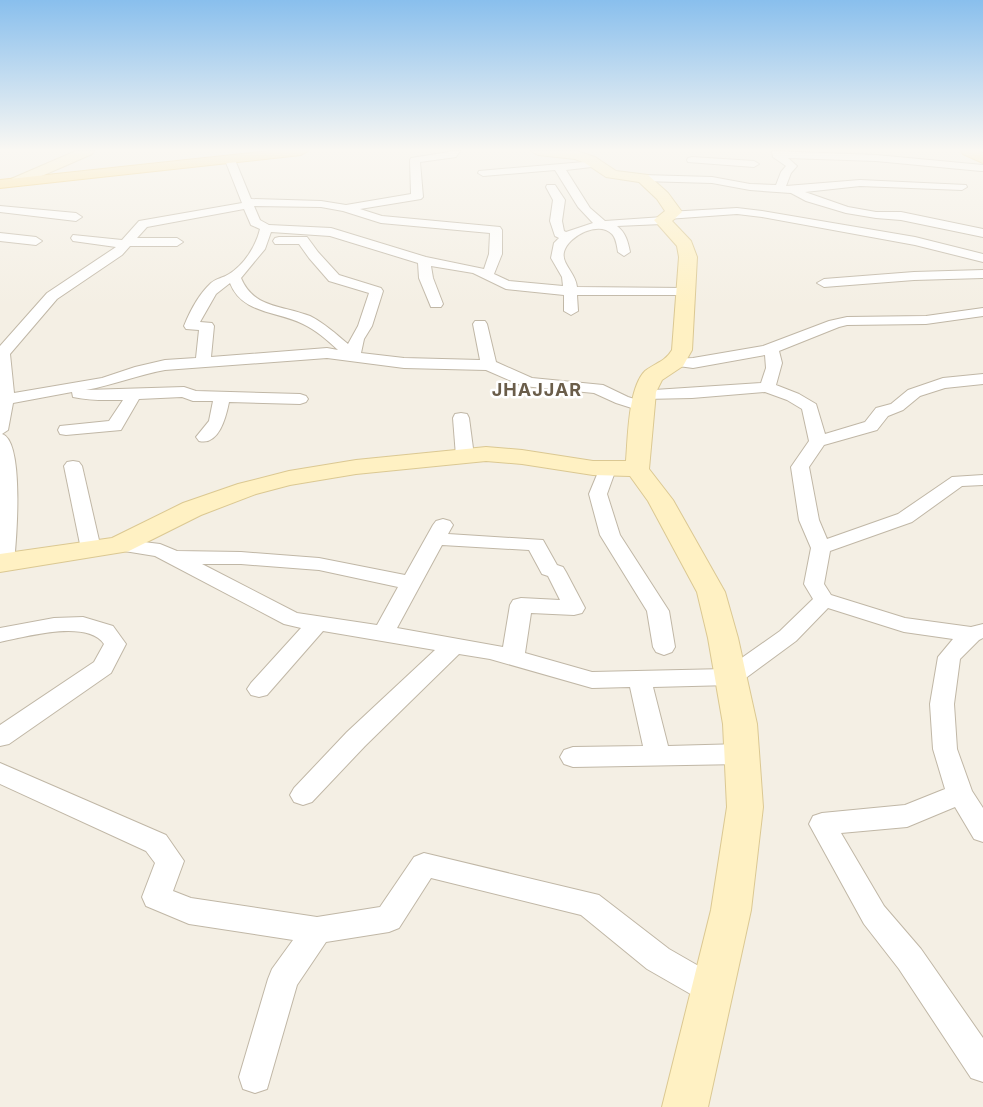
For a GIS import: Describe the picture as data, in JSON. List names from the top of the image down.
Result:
{
  "districts": ["JHAJJAR"]
}
